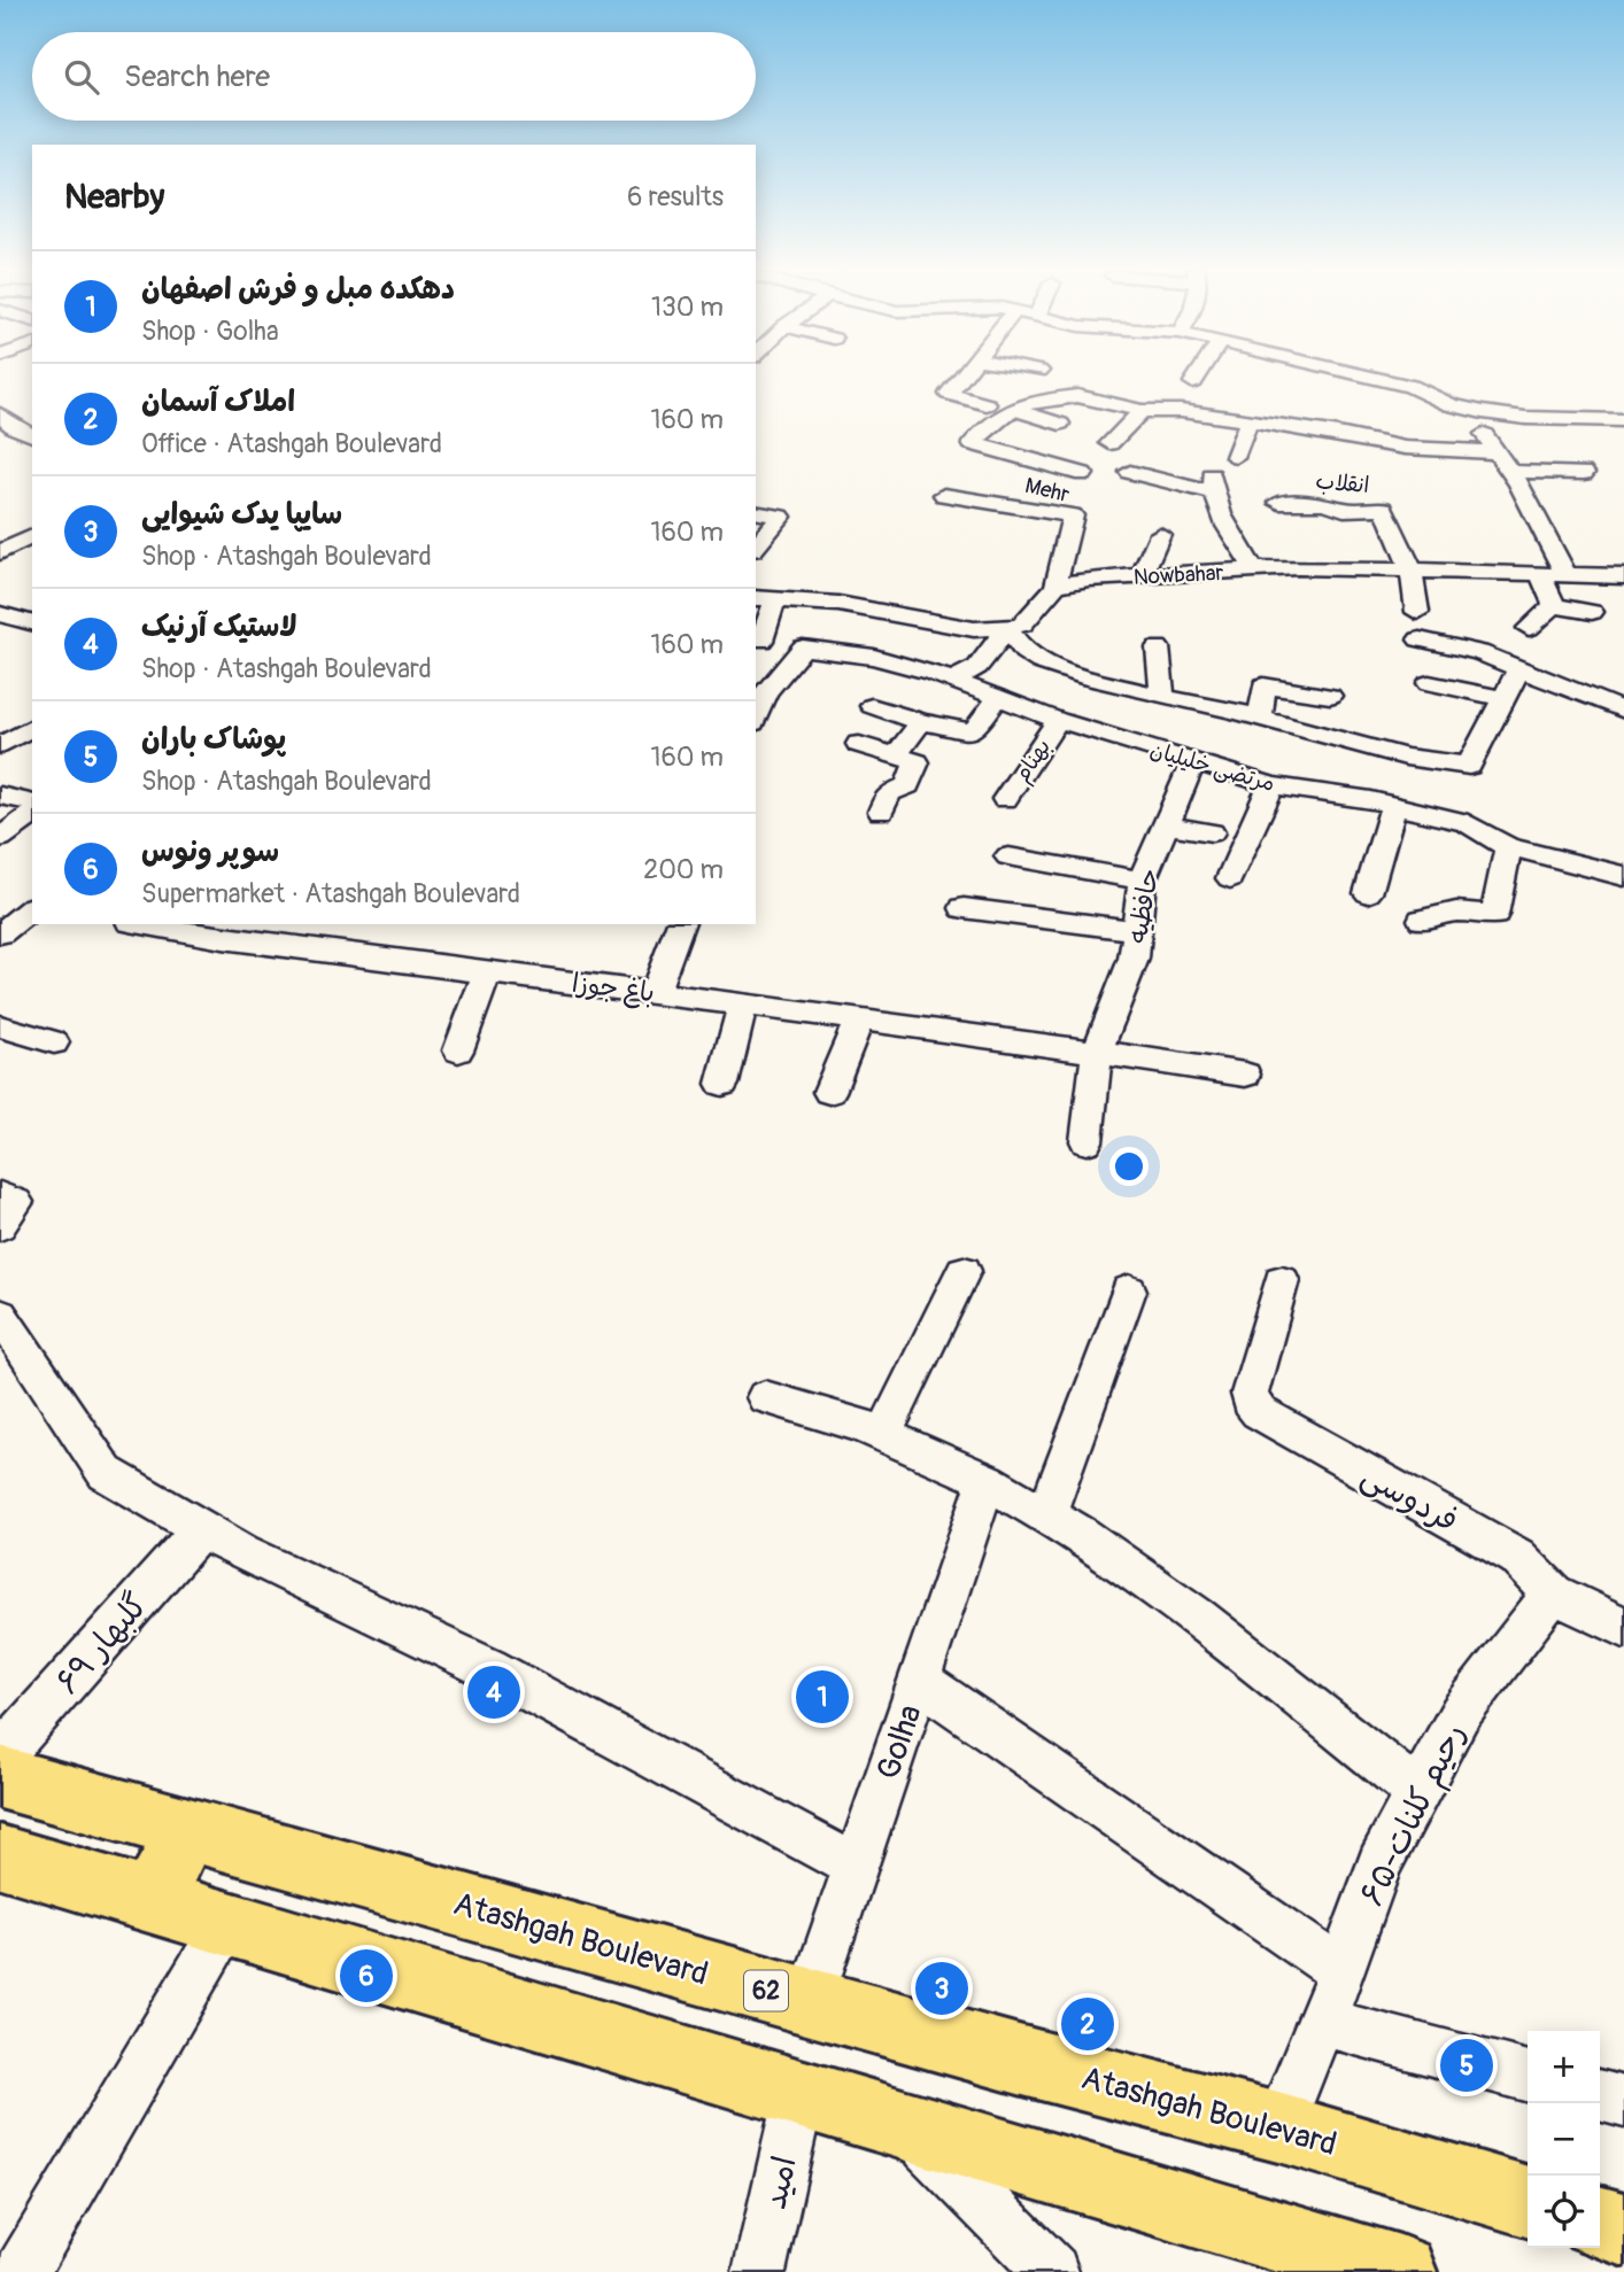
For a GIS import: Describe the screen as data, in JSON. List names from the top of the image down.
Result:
{
  "streets": {
    "main road": ["Atashgah Boulevard", "62"],
    "street": [
      "انقلاب",
      "Mehr",
      "Nowbahar",
      "بهنام",
      "مرتضی خلیلیان",
      "حافظیه",
      "باغ جوزا",
      "فردوسی",
      "۶۹ گلبهار",
      "Golha",
      "۶۵-رحیم کلنات",
      "امید"
    ]
  },
  "crossings": [
    ["انقلاب", "Nowbahar"],
    ["Mehr", "Nowbahar"],
    ["بهنام", "مرتضی خلیلیان"],
    ["مرتضی خلیلیان", "حافظیه"],
    ["حافظیه", "باغ جوزا"],
    ["فردوسی", "۶۵-رحیم کلنات"],
    ["Golha", "Atashgah Boulevard"],
    ["۶۵-رحیم کلنات", "Atashgah Boulevard"]
  ],
  "page": {
    "search": "Search here",
    "heading": ["Nearby", "6 results"],
    "list": [
      {
        "mark": "1",
        "name": "دهکده مبل و فرش اصفهان",
        "note": "Shop · Golha",
        "value": "130 m"
      },
      {
        "mark": "2",
        "name": "املاک آسمان",
        "note": "Office · Atashgah Boulevard",
        "value": "160 m"
      },
      {
        "mark": "3",
        "name": "سایپا یدک شیوایی",
        "note": "Shop · Atashgah Boulevard",
        "value": "160 m"
      },
      {
        "mark": "4",
        "name": "لاستیک آرنیک",
        "note": "Shop · Atashgah Boulevard",
        "value": "160 m"
      },
      {
        "mark": "5",
        "name": "پوشاک باران",
        "note": "Shop · Atashgah Boulevard",
        "value": "160 m"
      },
      {
        "mark": "6",
        "name": "سوپر ونوس",
        "note": "Supermarket · Atashgah Boulevard",
        "value": "200 m"
      }
    ],
    "pins": [
      "4",
      "1",
      "6",
      "3",
      "2",
      "5"
    ],
    "map_buttons": ["+", "−"]
  }
}
